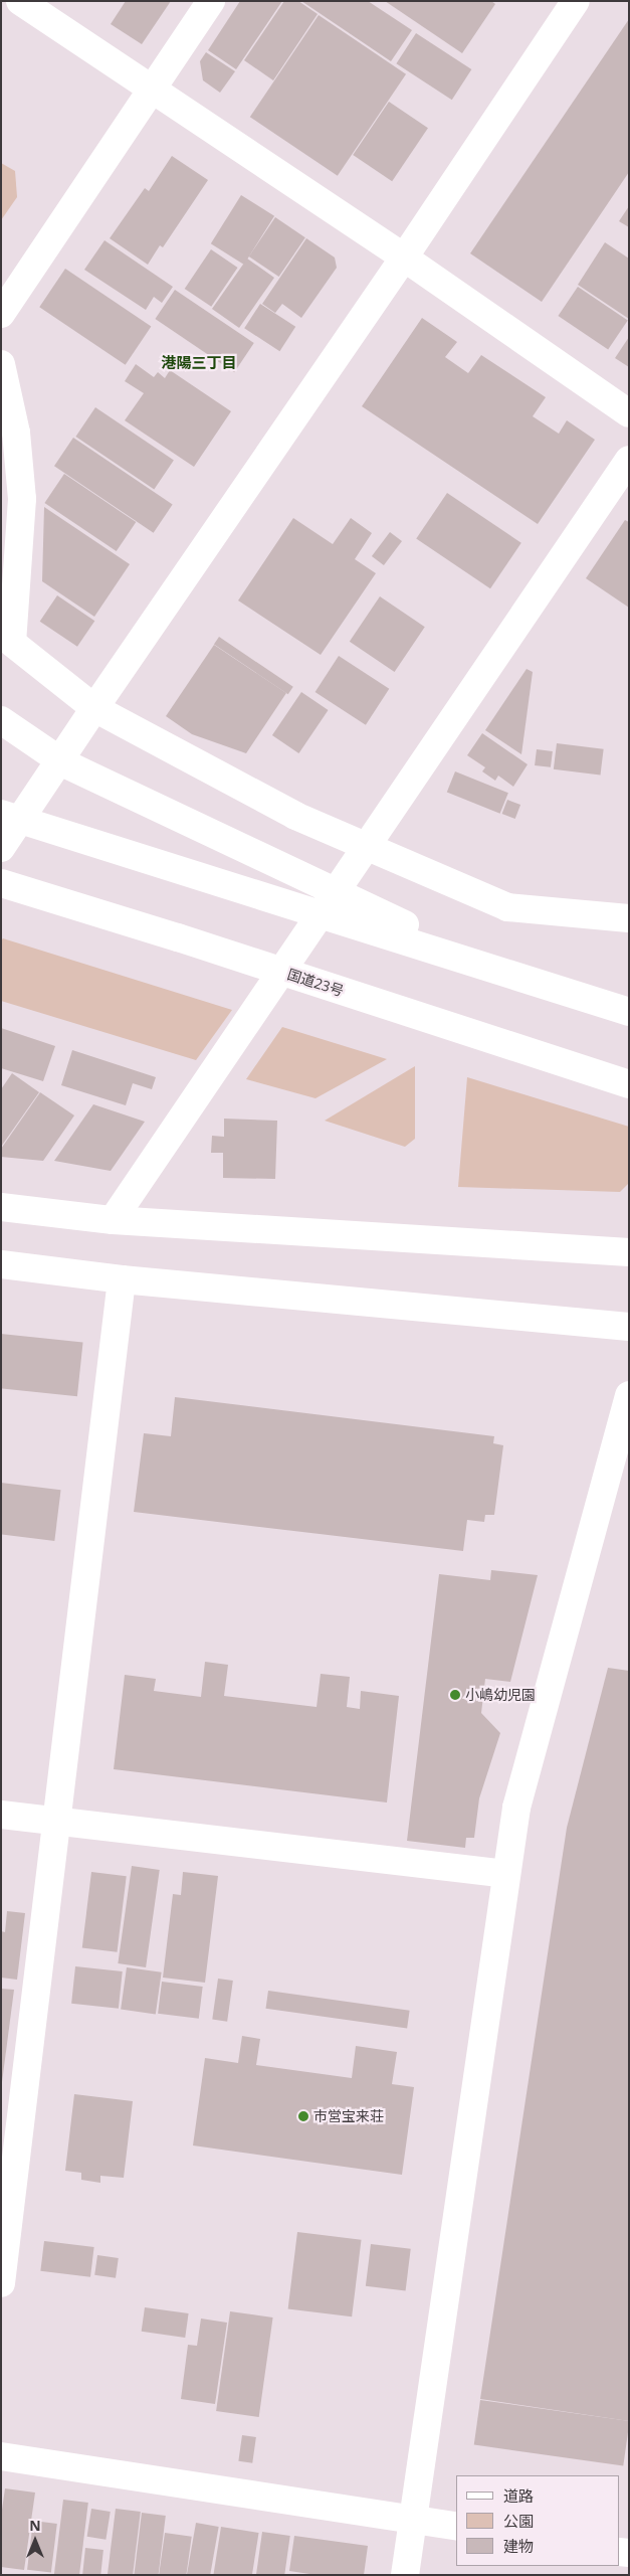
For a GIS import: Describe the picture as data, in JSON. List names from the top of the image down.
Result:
{
  "streets": {
    "main road": ["国道23号"]
  },
  "districts": ["港陽三丁目"],
  "places": ["小嶋幼児園", "市営宝来荘"],
  "legend": ["道路", "公園", "建物"],
  "north": "top"
}
